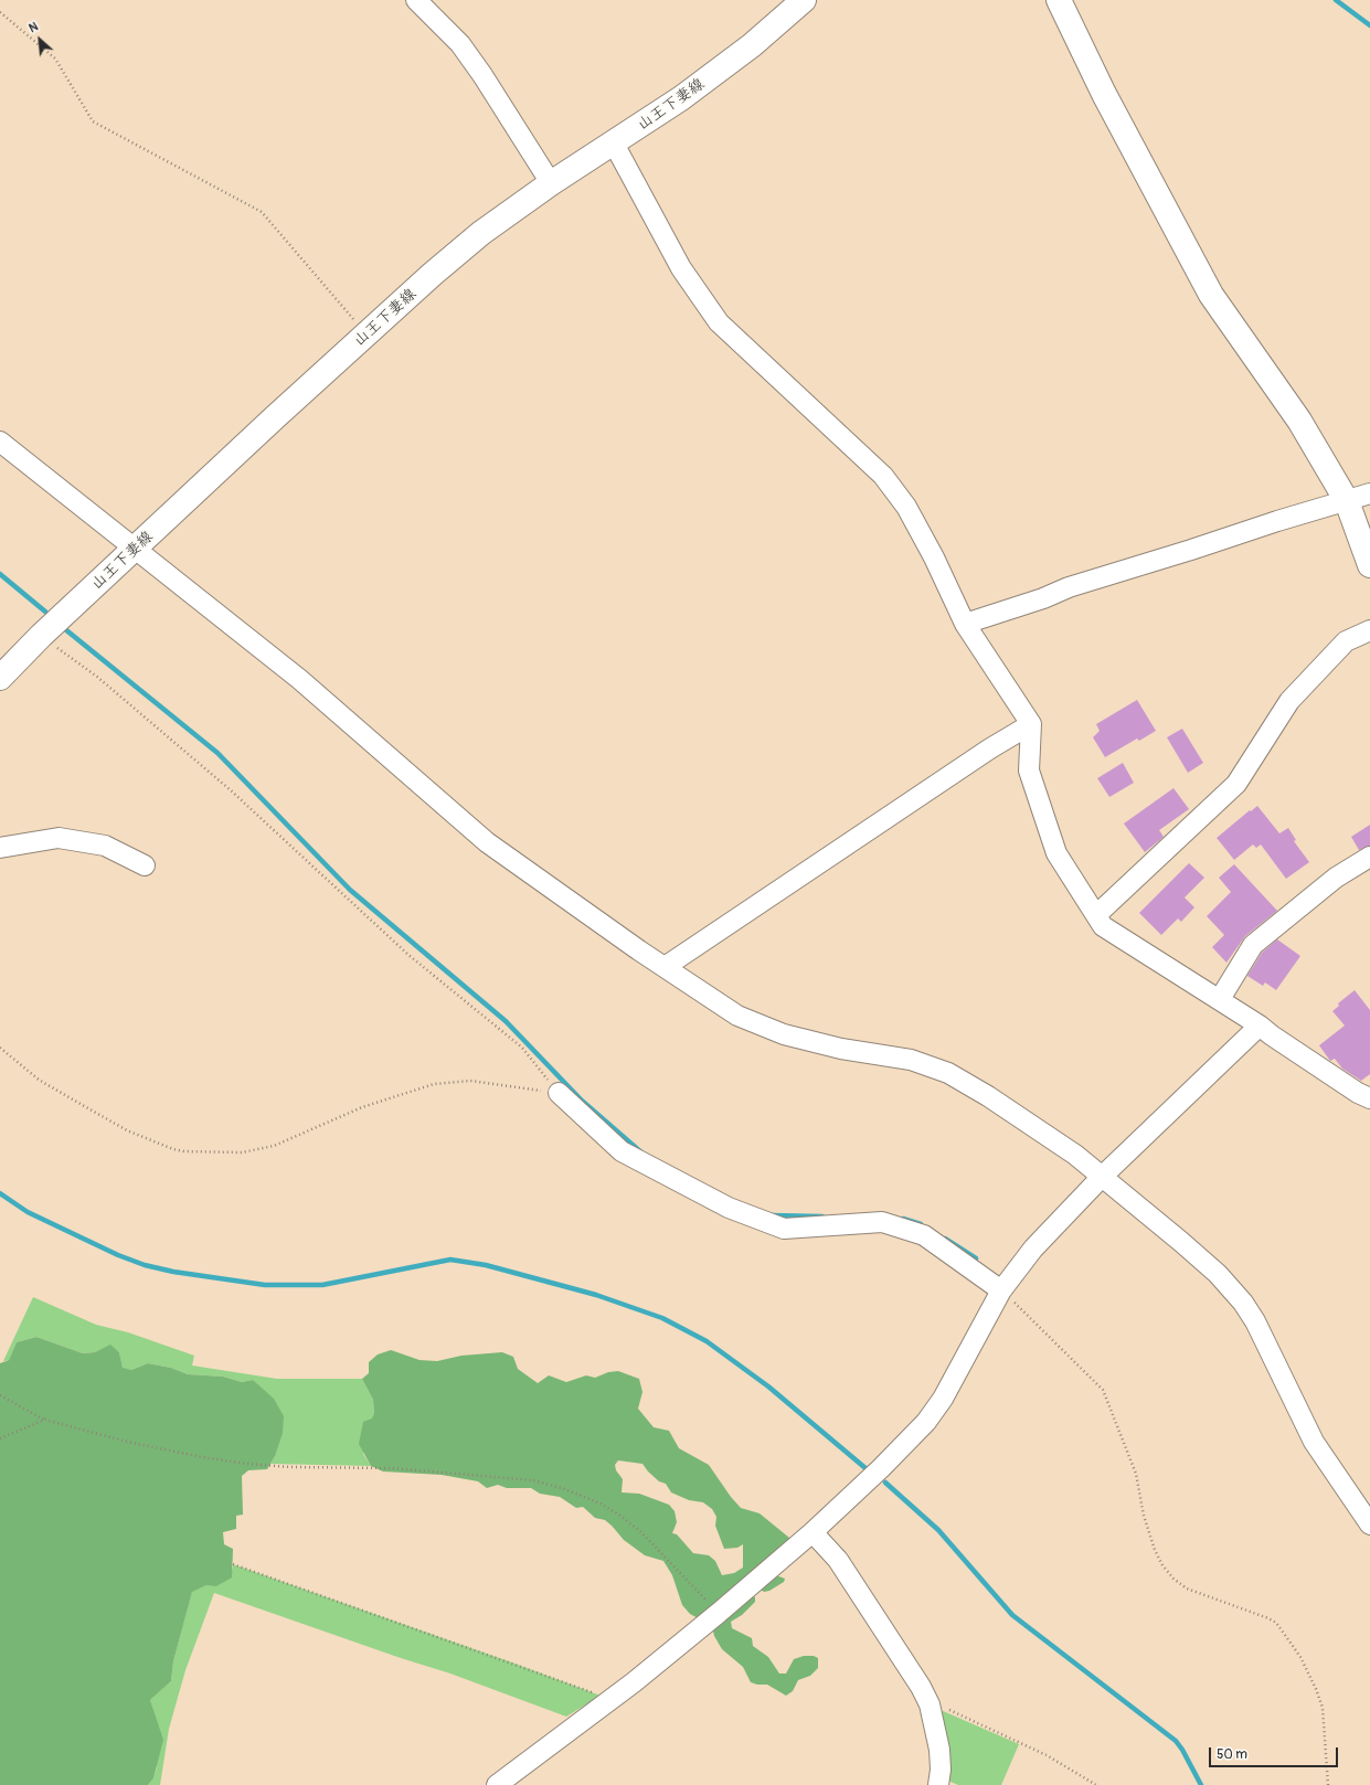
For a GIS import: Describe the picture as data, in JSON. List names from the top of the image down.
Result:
{
  "streets": {
    "main road": ["山王下妻線"]
  },
  "scale_bar": "50 m",
  "north": "top left"
}
